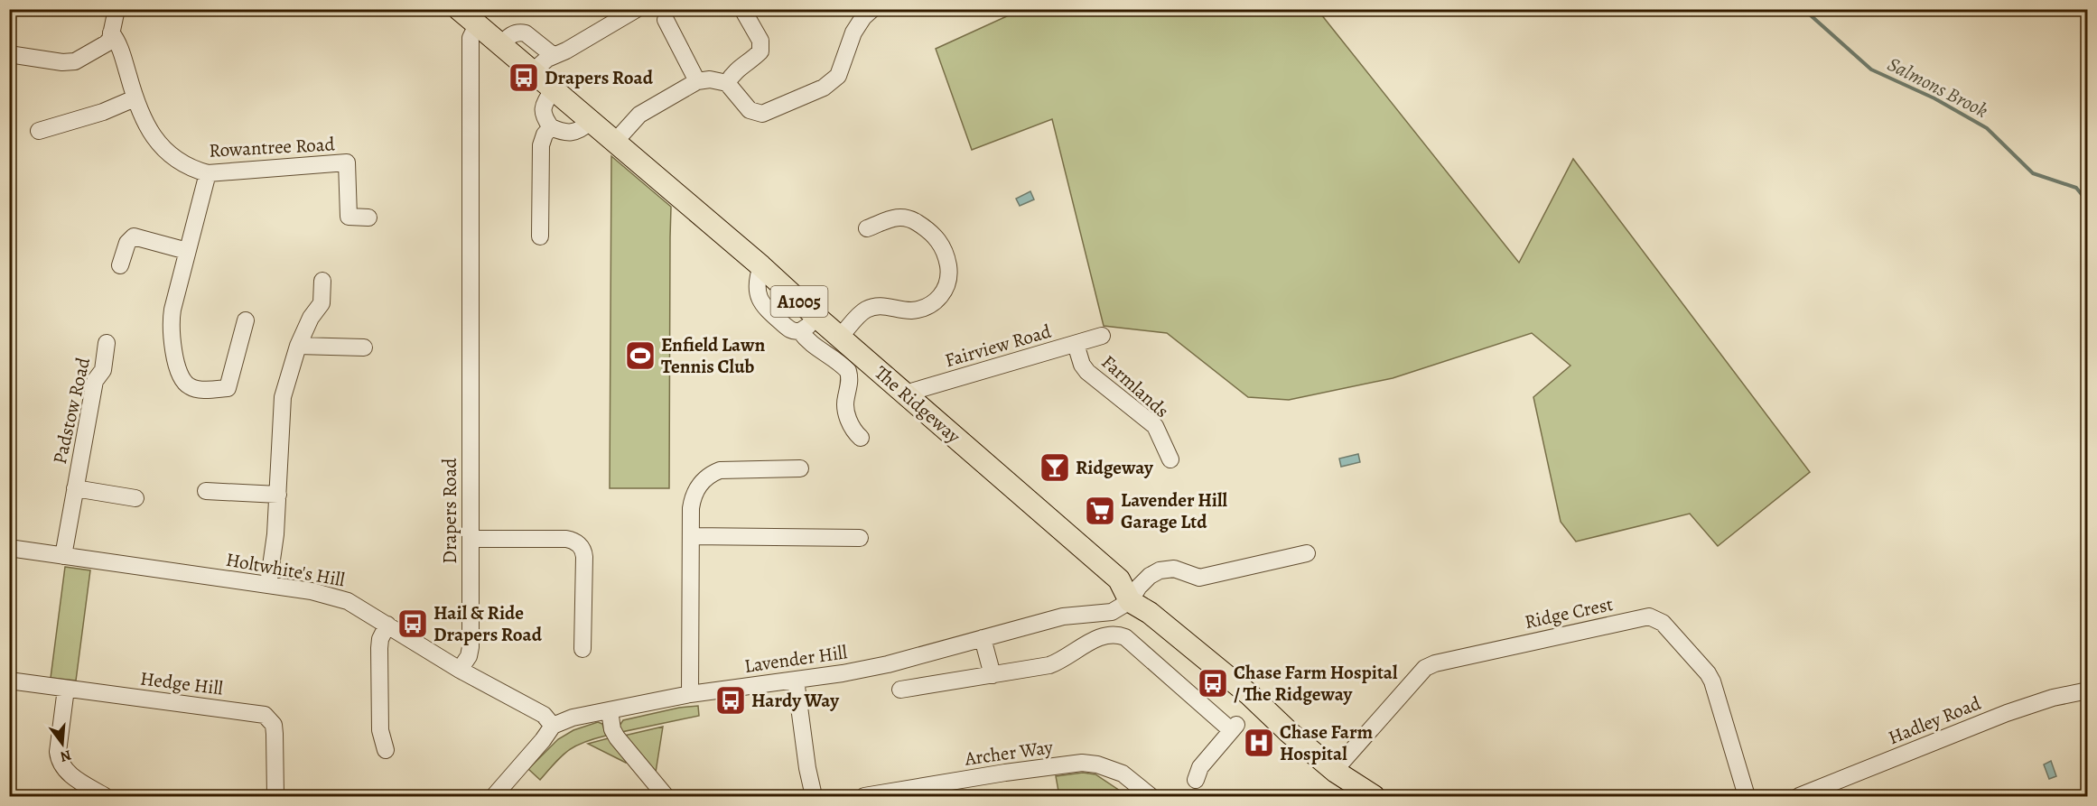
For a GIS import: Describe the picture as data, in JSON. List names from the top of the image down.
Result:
{
  "streets": {
    "main road": ["A1005", "The Ridgeway"],
    "street": [
      "Rowantree Road",
      "Fairview Road",
      "Farmlands",
      "Padstow Road",
      "Drapers Road",
      "Holtwhite's Hill",
      "Ridge Crest",
      "Lavender Hill",
      "Hedge Hill",
      "Hadley Road",
      "Archer Way"
    ]
  },
  "crossings": [
    ["Fairview Road", "Farmlands"],
    ["Fairview Road", "The Ridgeway"],
    ["The Ridgeway", "Drapers Road"],
    ["The Ridgeway", "Ridge Crest"],
    ["The Ridgeway", "Lavender Hill"],
    ["Padstow Road", "Holtwhite's Hill"],
    ["Drapers Road", "Holtwhite's Hill"],
    ["Holtwhite's Hill", "Lavender Hill"]
  ],
  "water": ["Salmons Brook"],
  "places": {
    "bus stop": [
      "Drapers Road",
      "Hail & Ride Drapers Road",
      "Chase Farm Hospital / The Ridgeway",
      "Hardy Way"
    ],
    "sports": ["Enfield Lawn Tennis Club"],
    "bar": ["Ridgeway"],
    "supermarket": ["Lavender Hill Garage Ltd"],
    "hospital": ["Chase Farm Hospital"]
  },
  "north": "bottom"
}
